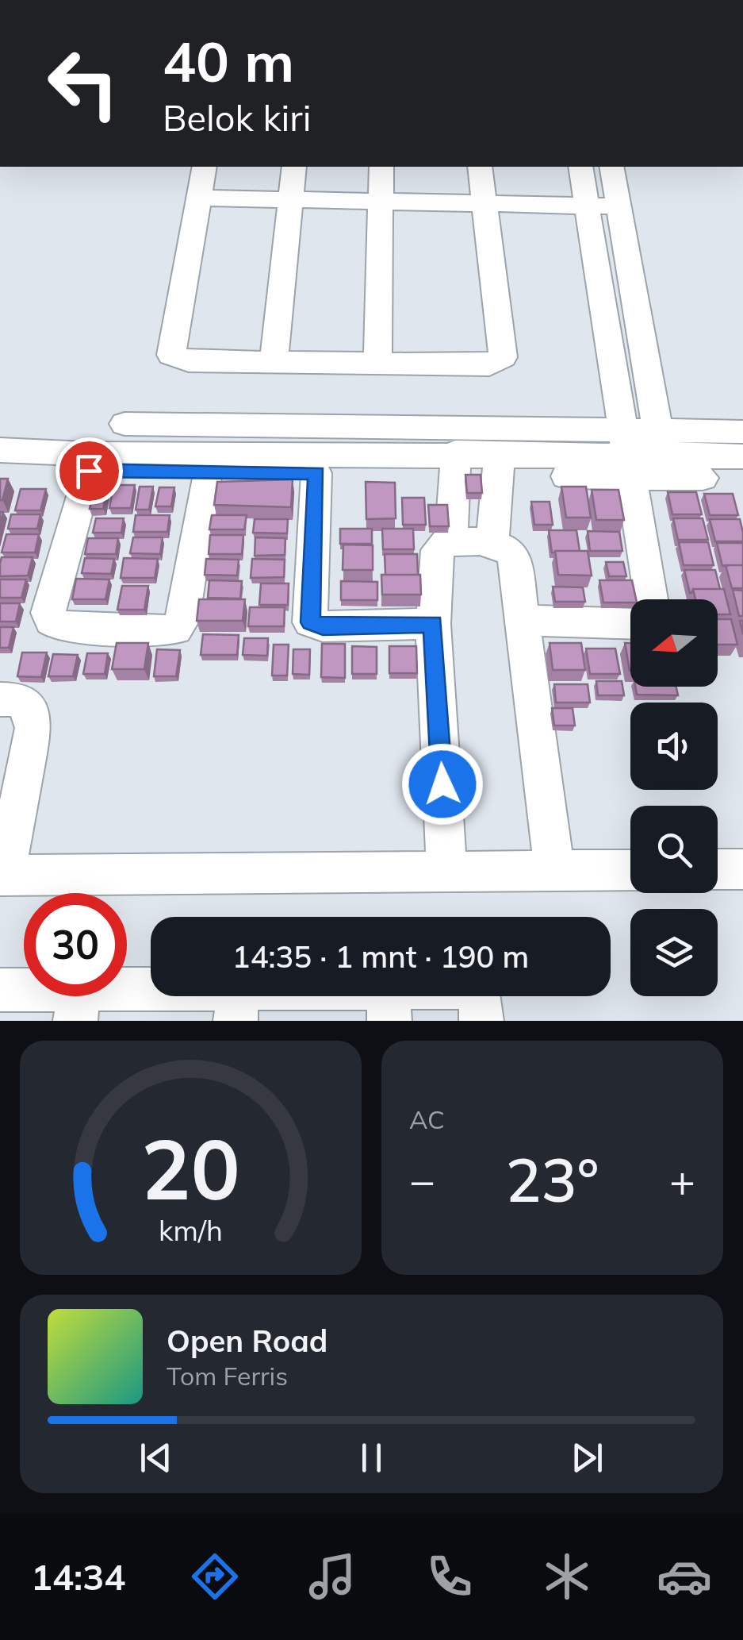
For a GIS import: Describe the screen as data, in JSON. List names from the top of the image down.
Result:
{
  "north": "left",
  "page": {
    "turn": ["40 m", "Belok kiri"],
    "limit": "30",
    "trip": "14:35 · 1 mnt · 190 m",
    "tile": "AC",
    "heat": ["−", "23°", "+"],
    "song": ["Open Road", "Tom Ferris"],
    "tabs": "14:34",
    "gauge": ["20", "km/h"]
  }
}
